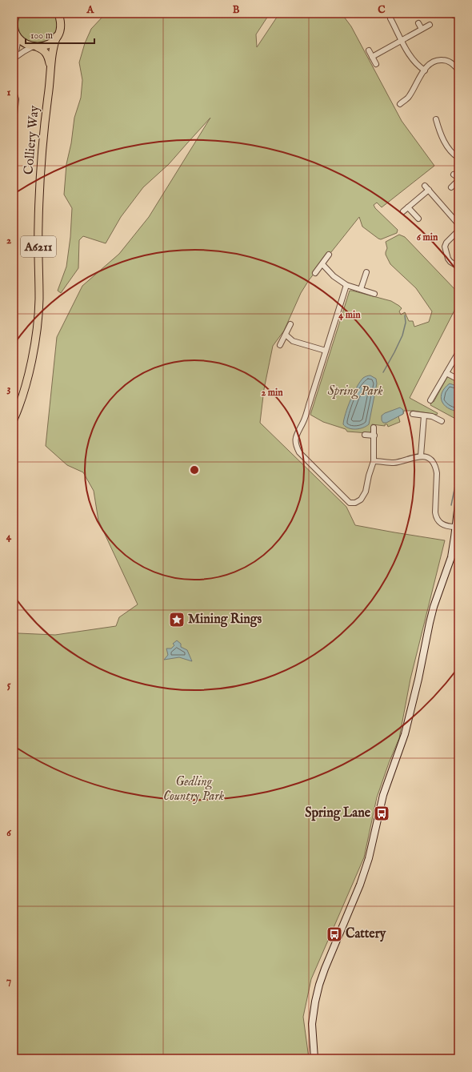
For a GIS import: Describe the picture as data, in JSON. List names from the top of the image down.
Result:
{
  "streets": {
    "main road": ["Colliery Way", "A6211"]
  },
  "parks": ["Spring Park", "Gedling Country Park"],
  "places": {
    "place": ["Mining Rings"],
    "bus stop": ["Spring Lane", "Cattery"]
  },
  "scale_bar": "100 m",
  "grid": {
    "columns": ["A", "B", "C"],
    "rows": [
      "1",
      "2",
      "3",
      "4",
      "5",
      "6",
      "7"
    ]
  },
  "rings": ["6 min", "4 min", "2 min"]
}
